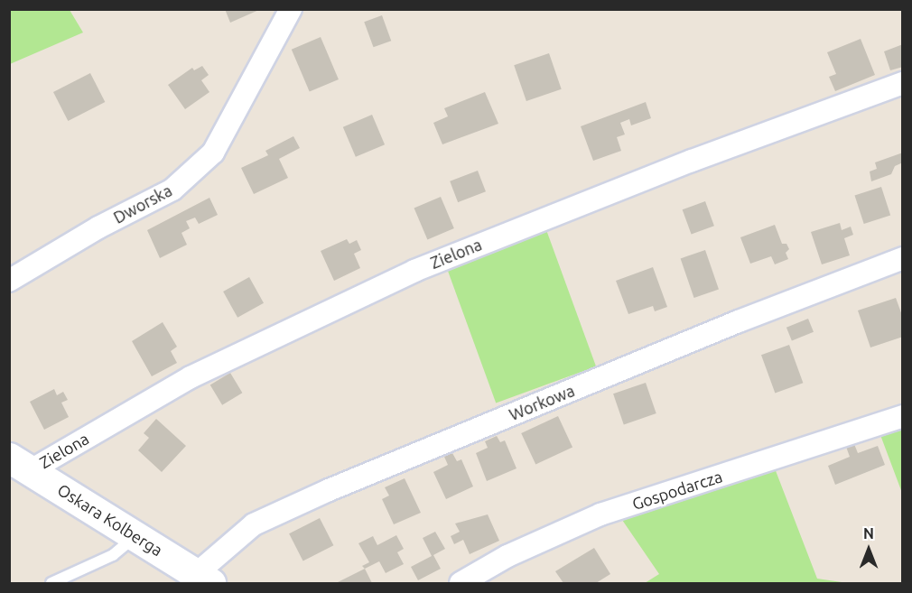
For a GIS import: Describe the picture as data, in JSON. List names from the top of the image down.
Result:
{
  "streets": {
    "main road": ["Oskara Kolberga"],
    "street": [
      "Dworska",
      "Zielona",
      "Workowa",
      "Gospodarcza"
    ]
  },
  "crossings": [
    ["Zielona", "Oskara Kolberga"],
    ["Workowa", "Oskara Kolberga"]
  ],
  "north": "top"
}
